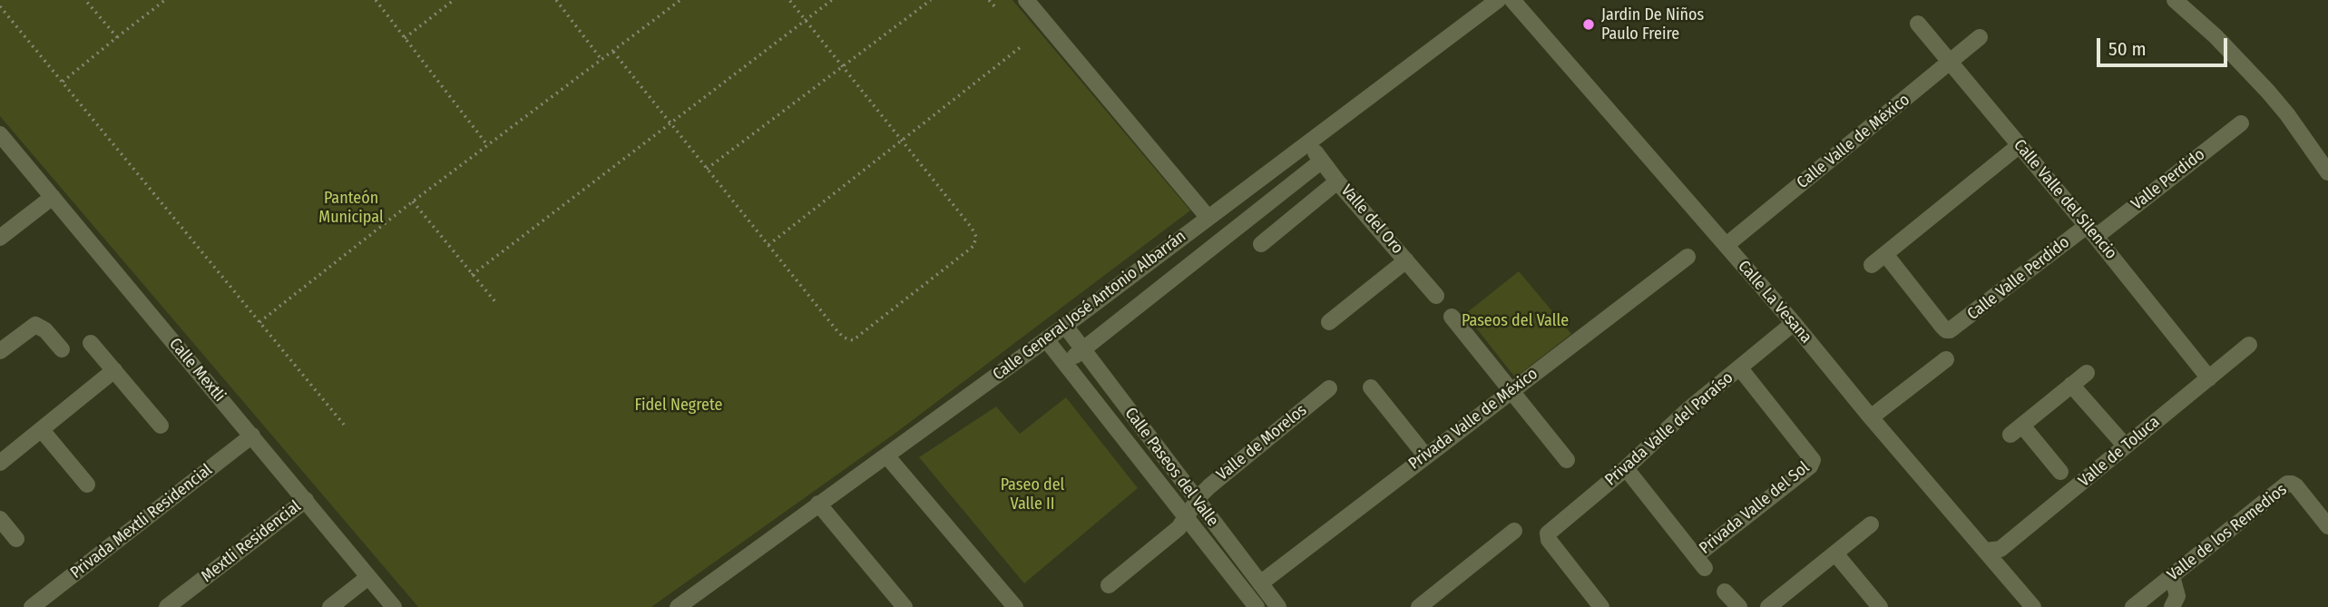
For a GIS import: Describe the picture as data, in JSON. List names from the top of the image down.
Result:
{
  "streets": {
    "street": [
      "Calle Valle de México",
      "Valle Perdido",
      "Calle Valle del Silencio",
      "Valle del Oro",
      "Calle Valle Perdido",
      "Calle La Vesana",
      "Calle General José Antonio Albarrán",
      "Calle Mextli",
      "Privada Valle de México",
      "Privada Valle del Paraíso",
      "Valle de Morelos",
      "Valle de Toluca",
      "Calle Paseos del Valle",
      "Privada Valle del Sol",
      "Privada Mextli Residencial",
      "Valle de los Remedios",
      "Mextli Residencial"
    ]
  },
  "crossings": [
    ["Calle Valle de México", "Calle Valle del Silencio"],
    ["Calle Valle de México", "Calle La Vesana"],
    ["Valle Perdido", "Calle Valle del Silencio"],
    ["Valle Perdido", "Calle Valle Perdido"],
    ["Calle Valle del Silencio", "Calle Valle Perdido"],
    ["Calle Valle del Silencio", "Valle de Toluca"],
    ["Valle del Oro", "Calle General José Antonio Albarrán"],
    ["Calle La Vesana", "Privada Valle del Paraíso"],
    ["Calle La Vesana", "Valle de Toluca"],
    ["Calle General José Antonio Albarrán", "Calle Paseos del Valle"],
    ["Calle Mextli", "Privada Mextli Residencial"],
    ["Calle Mextli", "Mextli Residencial"],
    ["Privada Valle de México", "Calle Paseos del Valle"],
    ["Privada Valle del Paraíso", "Privada Valle del Sol"],
    ["Valle de Morelos", "Calle Paseos del Valle"]
  ],
  "parks": [
    "Panteón Municipal",
    "Paseos del Valle",
    "Fidel Negrete",
    "Paseo del Valle II"
  ],
  "places": ["Jardin De Niños Paulo Freire"],
  "scale_bar": "50 m"
}
